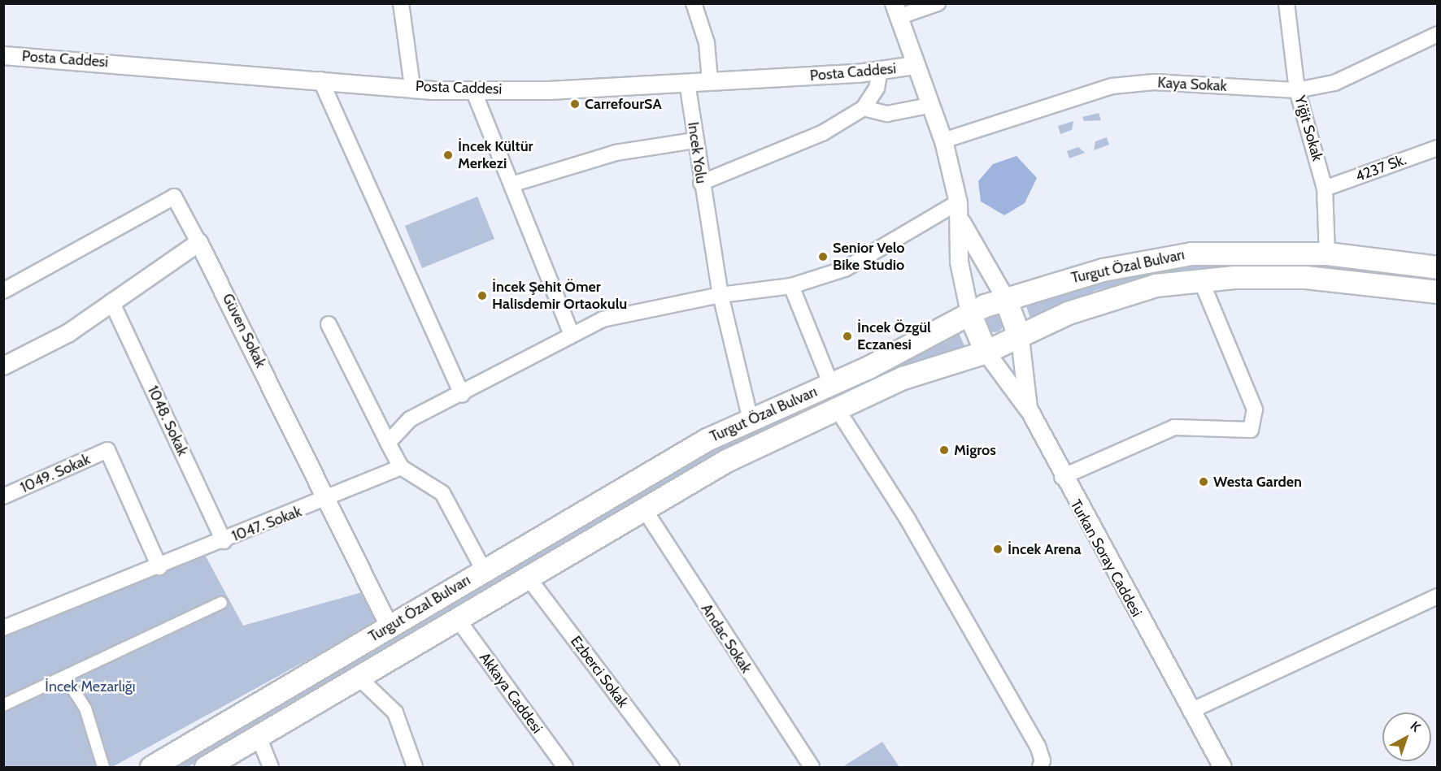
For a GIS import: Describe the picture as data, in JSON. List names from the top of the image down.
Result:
{
  "streets": {
    "main road": ["Turgut Özal Bulvarı"],
    "street": [
      "Posta Caddesi",
      "Kaya Sokak",
      "Yiğit Sokak",
      "Incek Yolu",
      "4237 Sk.",
      "Güven Sokak",
      "1048. Sokak",
      "1049. Sokak",
      "1047. Sokak",
      "Turkan Soray Caddesi",
      "Andac Sokak",
      "Ezberci Sokak",
      "Akkaya Caddesi"
    ]
  },
  "crossings": [
    ["Posta Caddesi", "Incek Yolu"],
    ["Kaya Sokak", "Yiğit Sokak"],
    ["Yiğit Sokak", "4237 Sk."],
    ["Yiğit Sokak", "Turgut Özal Bulvarı"],
    ["Incek Yolu", "Turgut Özal Bulvarı"],
    ["Turgut Özal Bulvarı", "Güven Sokak"],
    ["Turgut Özal Bulvarı", "Turkan Soray Caddesi"],
    ["Turgut Özal Bulvarı", "Andac Sokak"],
    ["Turgut Özal Bulvarı", "Ezberci Sokak"],
    ["Turgut Özal Bulvarı", "Akkaya Caddesi"],
    ["Güven Sokak", "1047. Sokak"],
    ["1048. Sokak", "1047. Sokak"],
    ["1049. Sokak", "1047. Sokak"]
  ],
  "parks": ["İncek Mezarlığı"],
  "places": [
    "CarrefourSA",
    "İncek Kültür Merkezi",
    "Senior Velo Bike Studio",
    "İncek Şehit Ömer Halisdemir Ortaokulu",
    "İncek Özgül Eczanesi",
    "Migros",
    "Westa Garden",
    "İncek Arena"
  ],
  "north": "top right"
}
